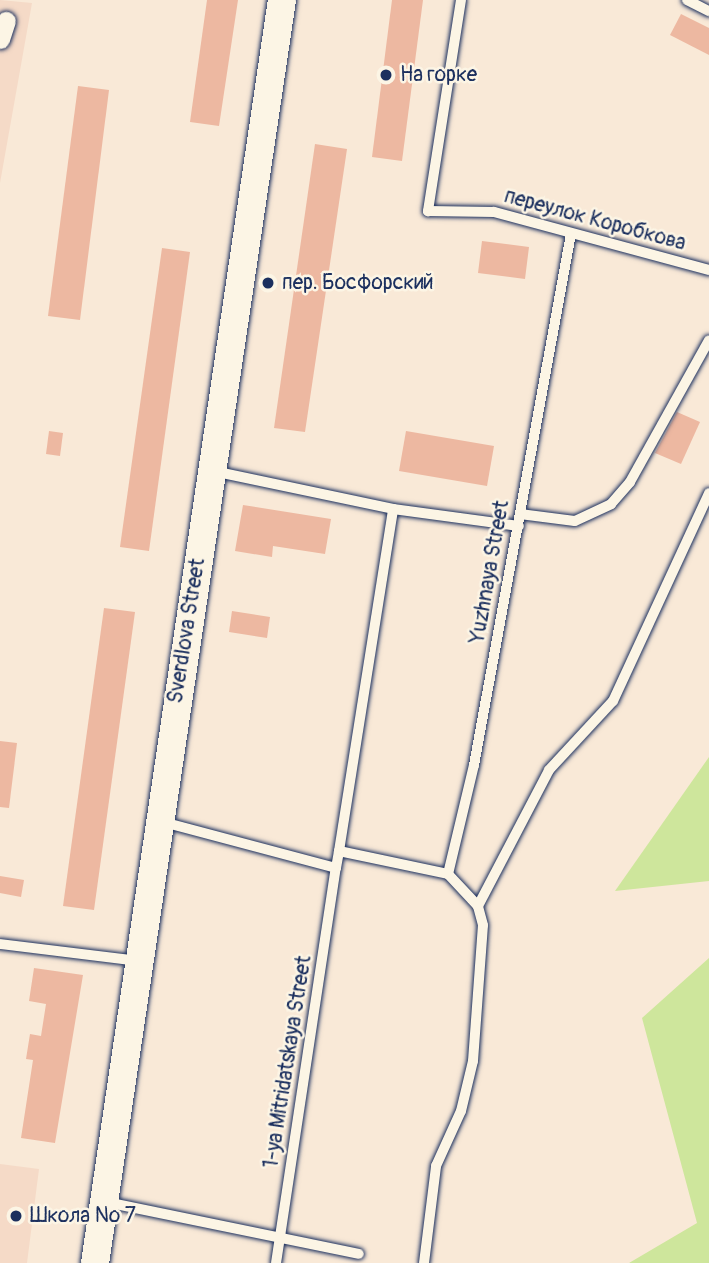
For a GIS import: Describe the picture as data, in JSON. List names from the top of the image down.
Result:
{
  "streets": {
    "main road": ["Sverdlova Street"],
    "lane": ["переулок Коробкова", "Yuzhnaya Street", "1-ya Mitridatskaya Street"]
  },
  "crossings": [
    ["переулок Коробкова", "Yuzhnaya Street"]
  ],
  "places": ["На горке", "пер. Босфорский", "Школа № 7"]
}
